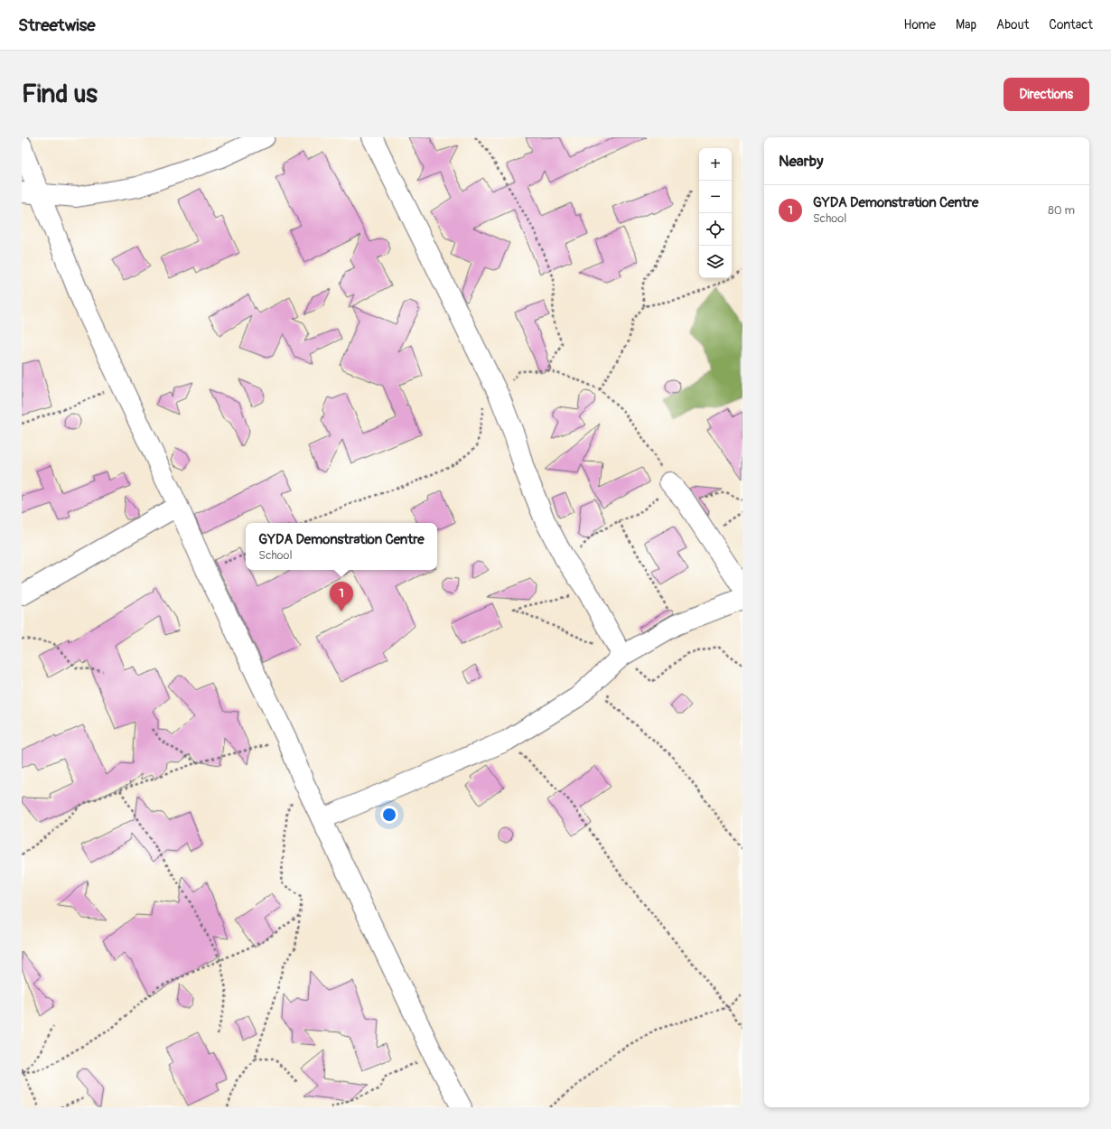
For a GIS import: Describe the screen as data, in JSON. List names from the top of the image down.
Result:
{
  "page": {
    "header": "Streetwise",
    "nav": [
      "Home",
      "Map",
      "About",
      "Contact"
    ],
    "buttons": "Directions",
    "title": "Find us",
    "heading": "Nearby",
    "map_buttons": ["+", "−"],
    "list": [
      {
        "mark": "1",
        "name": "GYDA Demonstration Centre",
        "note": "School",
        "value": "80 m"
      }
    ],
    "popup": ["GYDA Demonstration Centre", "School"],
    "pins": "1"
  }
}
